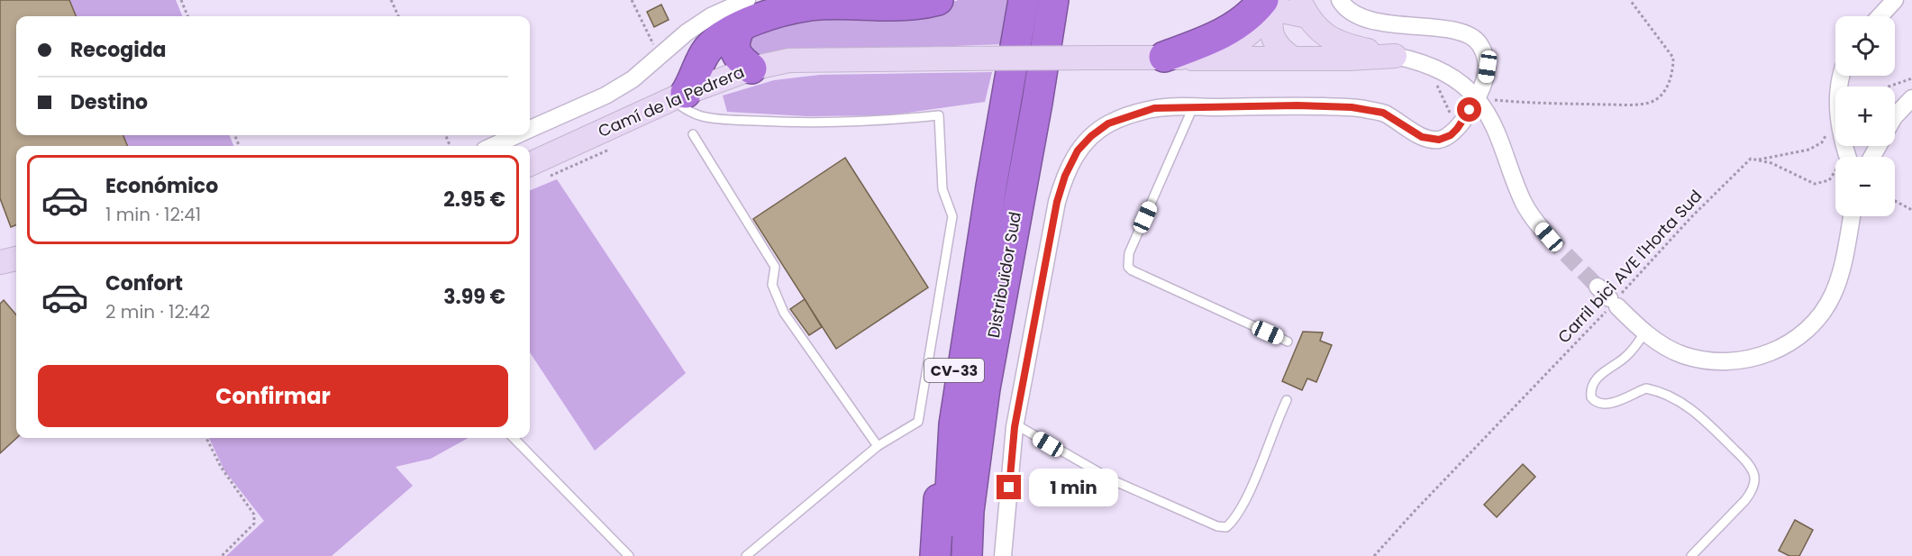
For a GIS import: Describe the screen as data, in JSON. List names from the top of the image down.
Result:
{
  "streets": {
    "highway": ["Distribuïdor Sud", "CV-33"],
    "street": ["Camí de la Pedrera"],
    "path": ["Carril bici AVE l'Horta Sud"]
  },
  "page": {
    "map_buttons": ["+", "−"],
    "banner": ["Recogida", "Destino"],
    "list": [
      {
        "name": "Económico",
        "note": "1 min · 12:41",
        "value": "2.95 €"
      },
      {
        "name": "Confort",
        "note": "2 min · 12:42",
        "value": "3.99 €"
      }
    ],
    "buttons": "Confirmar",
    "bubble": "1 min"
  }
}
